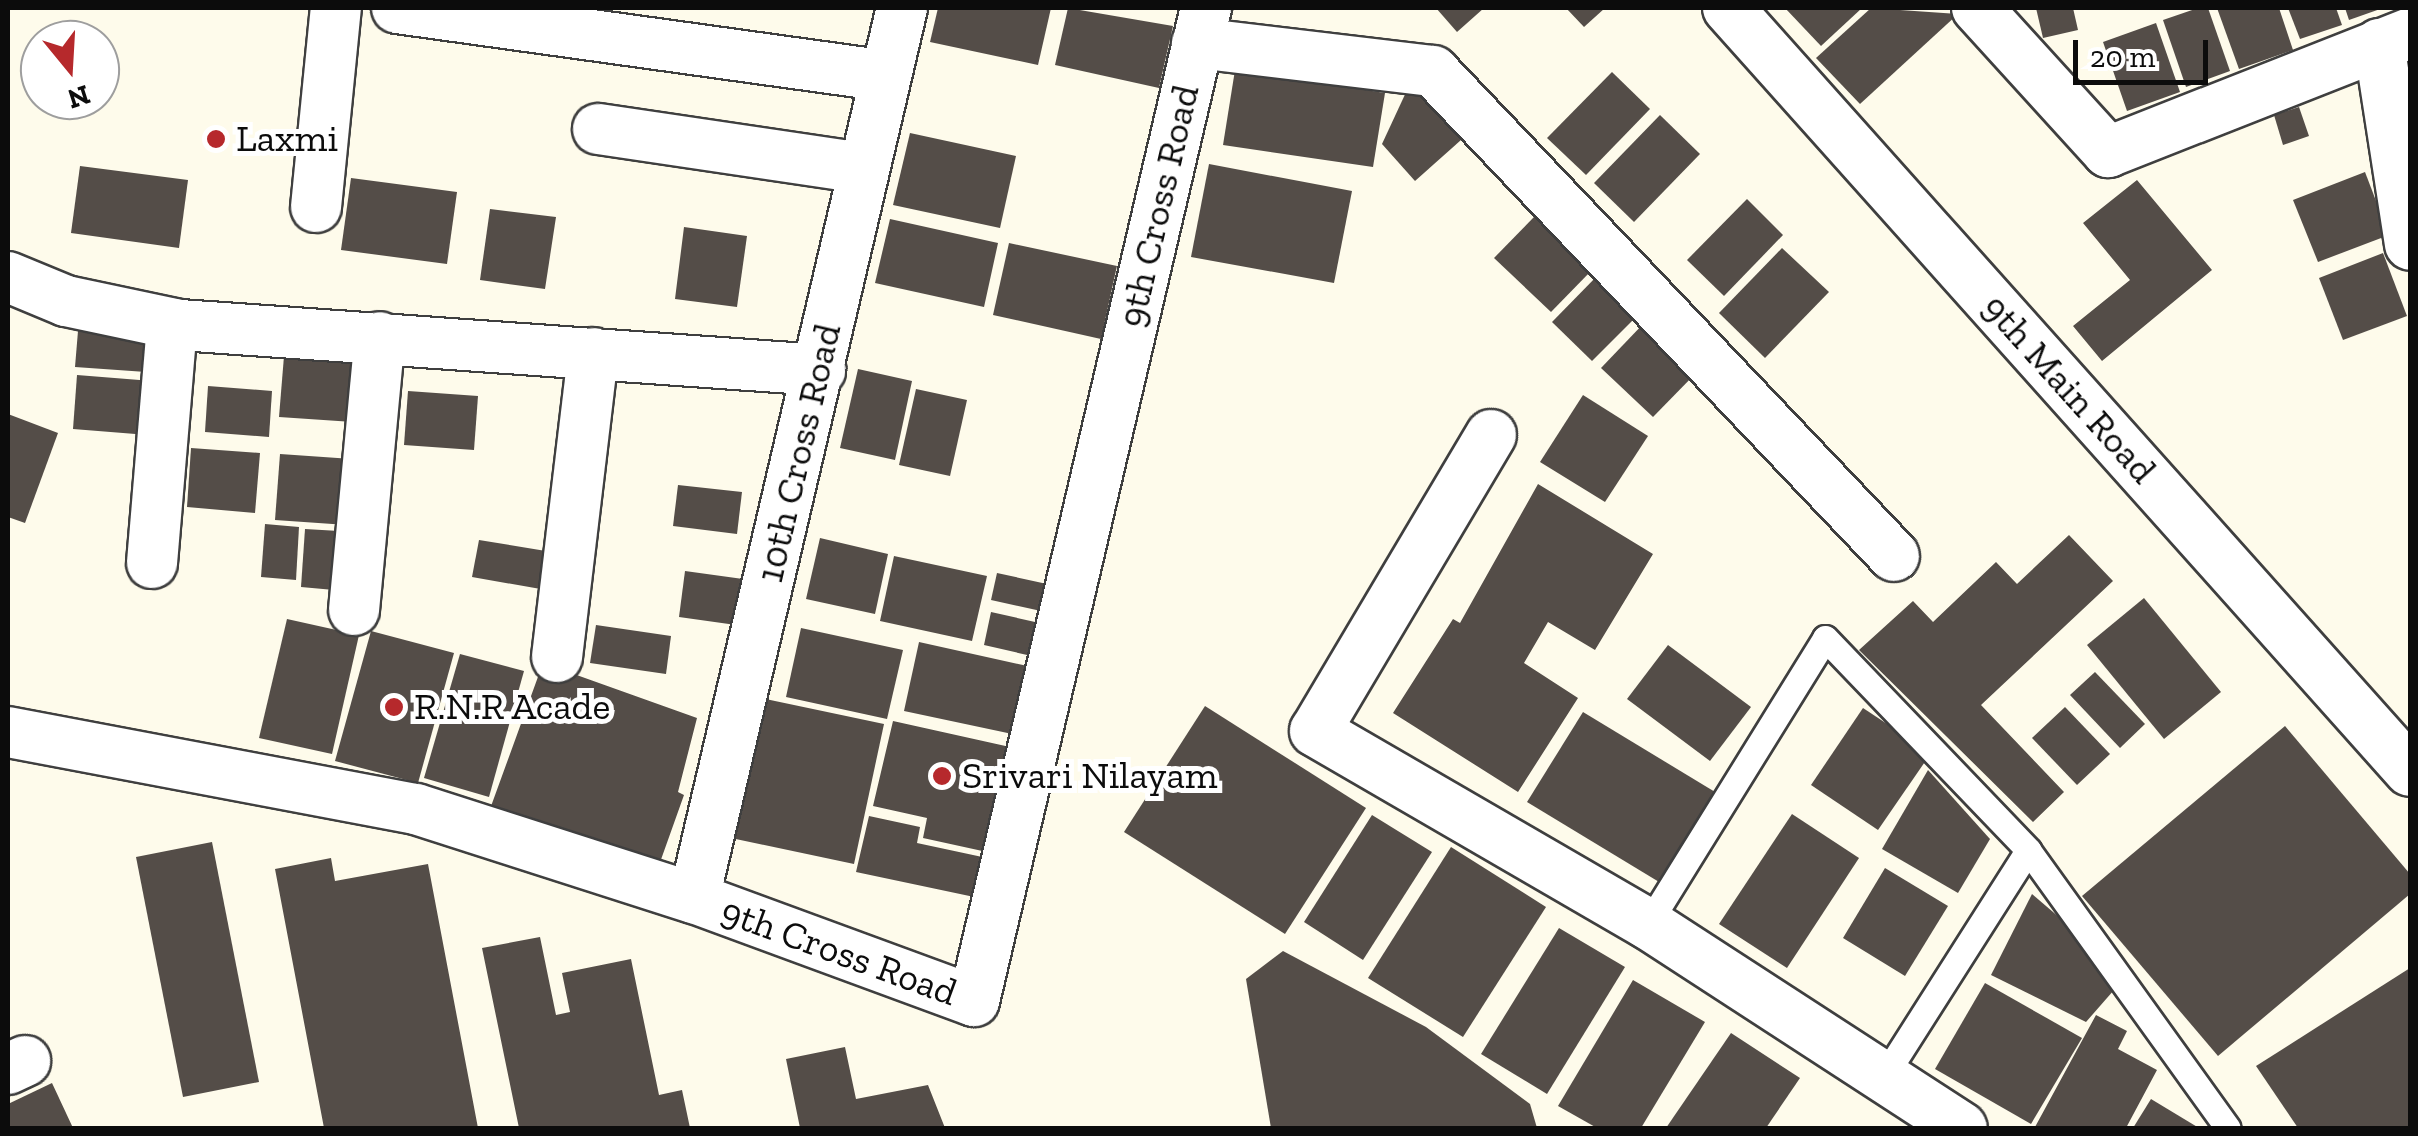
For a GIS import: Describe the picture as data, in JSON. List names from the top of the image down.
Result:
{
  "streets": {
    "street": ["9th Cross Road", "9th Main Road", "10th Cross Road"]
  },
  "crossings": [
    ["9th Cross Road", "10th Cross Road"]
  ],
  "places": ["Laxmi", "R.N.R Acade", "Srivari Nilayam"],
  "scale_bar": "20 m",
  "north": "bottom"
}
